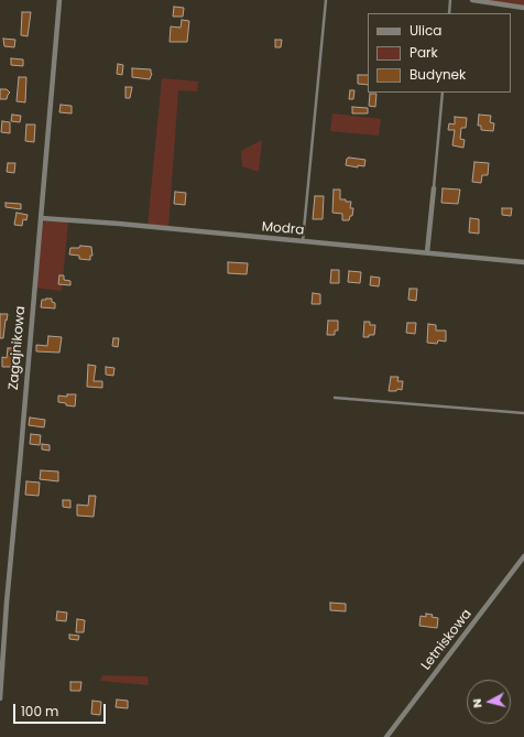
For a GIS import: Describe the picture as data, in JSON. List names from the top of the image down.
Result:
{
  "streets": {
    "street": ["Modra", "Zagajnikowa", "Letniskowa"]
  },
  "crossings": [
    ["Modra", "Zagajnikowa"]
  ],
  "legend": ["Ulica", "Park", "Budynek"],
  "scale_bar": "100 m",
  "north": "left"
}
